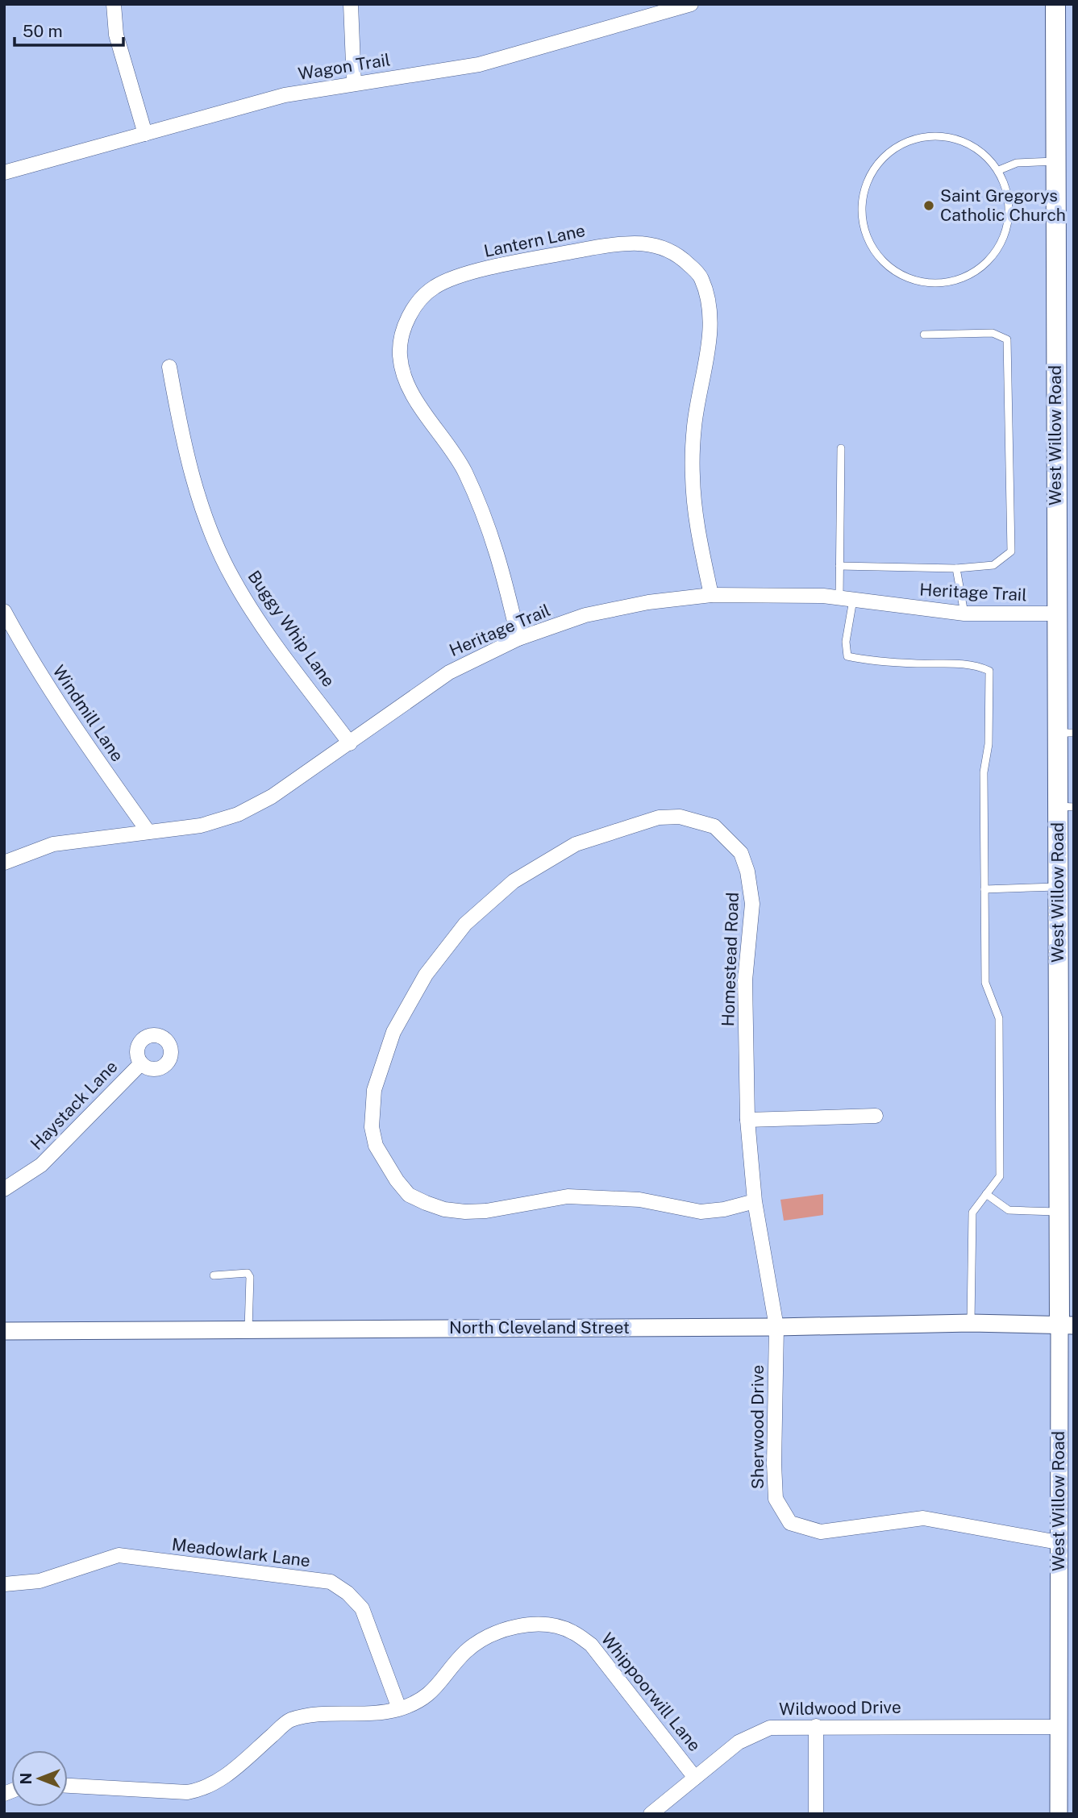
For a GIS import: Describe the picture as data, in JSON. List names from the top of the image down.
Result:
{
  "streets": {
    "main road": ["West Willow Road"],
    "street": [
      "Wagon Trail",
      "Lantern Lane",
      "Heritage Trail",
      "Buggy Whip Lane",
      "Windmill Lane",
      "Homestead Road",
      "Haystack Lane",
      "North Cleveland Street",
      "Sherwood Drive",
      "Meadowlark Lane",
      "Whippoorwill Lane",
      "Wildwood Drive"
    ]
  },
  "crossings": [
    ["Lantern Lane", "Heritage Trail"],
    ["West Willow Road", "Heritage Trail"],
    ["West Willow Road", "North Cleveland Street"],
    ["West Willow Road", "Sherwood Drive"],
    ["West Willow Road", "Wildwood Drive"],
    ["Heritage Trail", "Buggy Whip Lane"],
    ["Heritage Trail", "Windmill Lane"],
    ["Homestead Road", "North Cleveland Street"],
    ["Homestead Road", "Sherwood Drive"],
    ["North Cleveland Street", "Sherwood Drive"],
    ["Meadowlark Lane", "Whippoorwill Lane"],
    ["Whippoorwill Lane", "Wildwood Drive"]
  ],
  "places": ["Saint Gregorys Catholic Church"],
  "scale_bar": "50 m",
  "north": "left"
}
